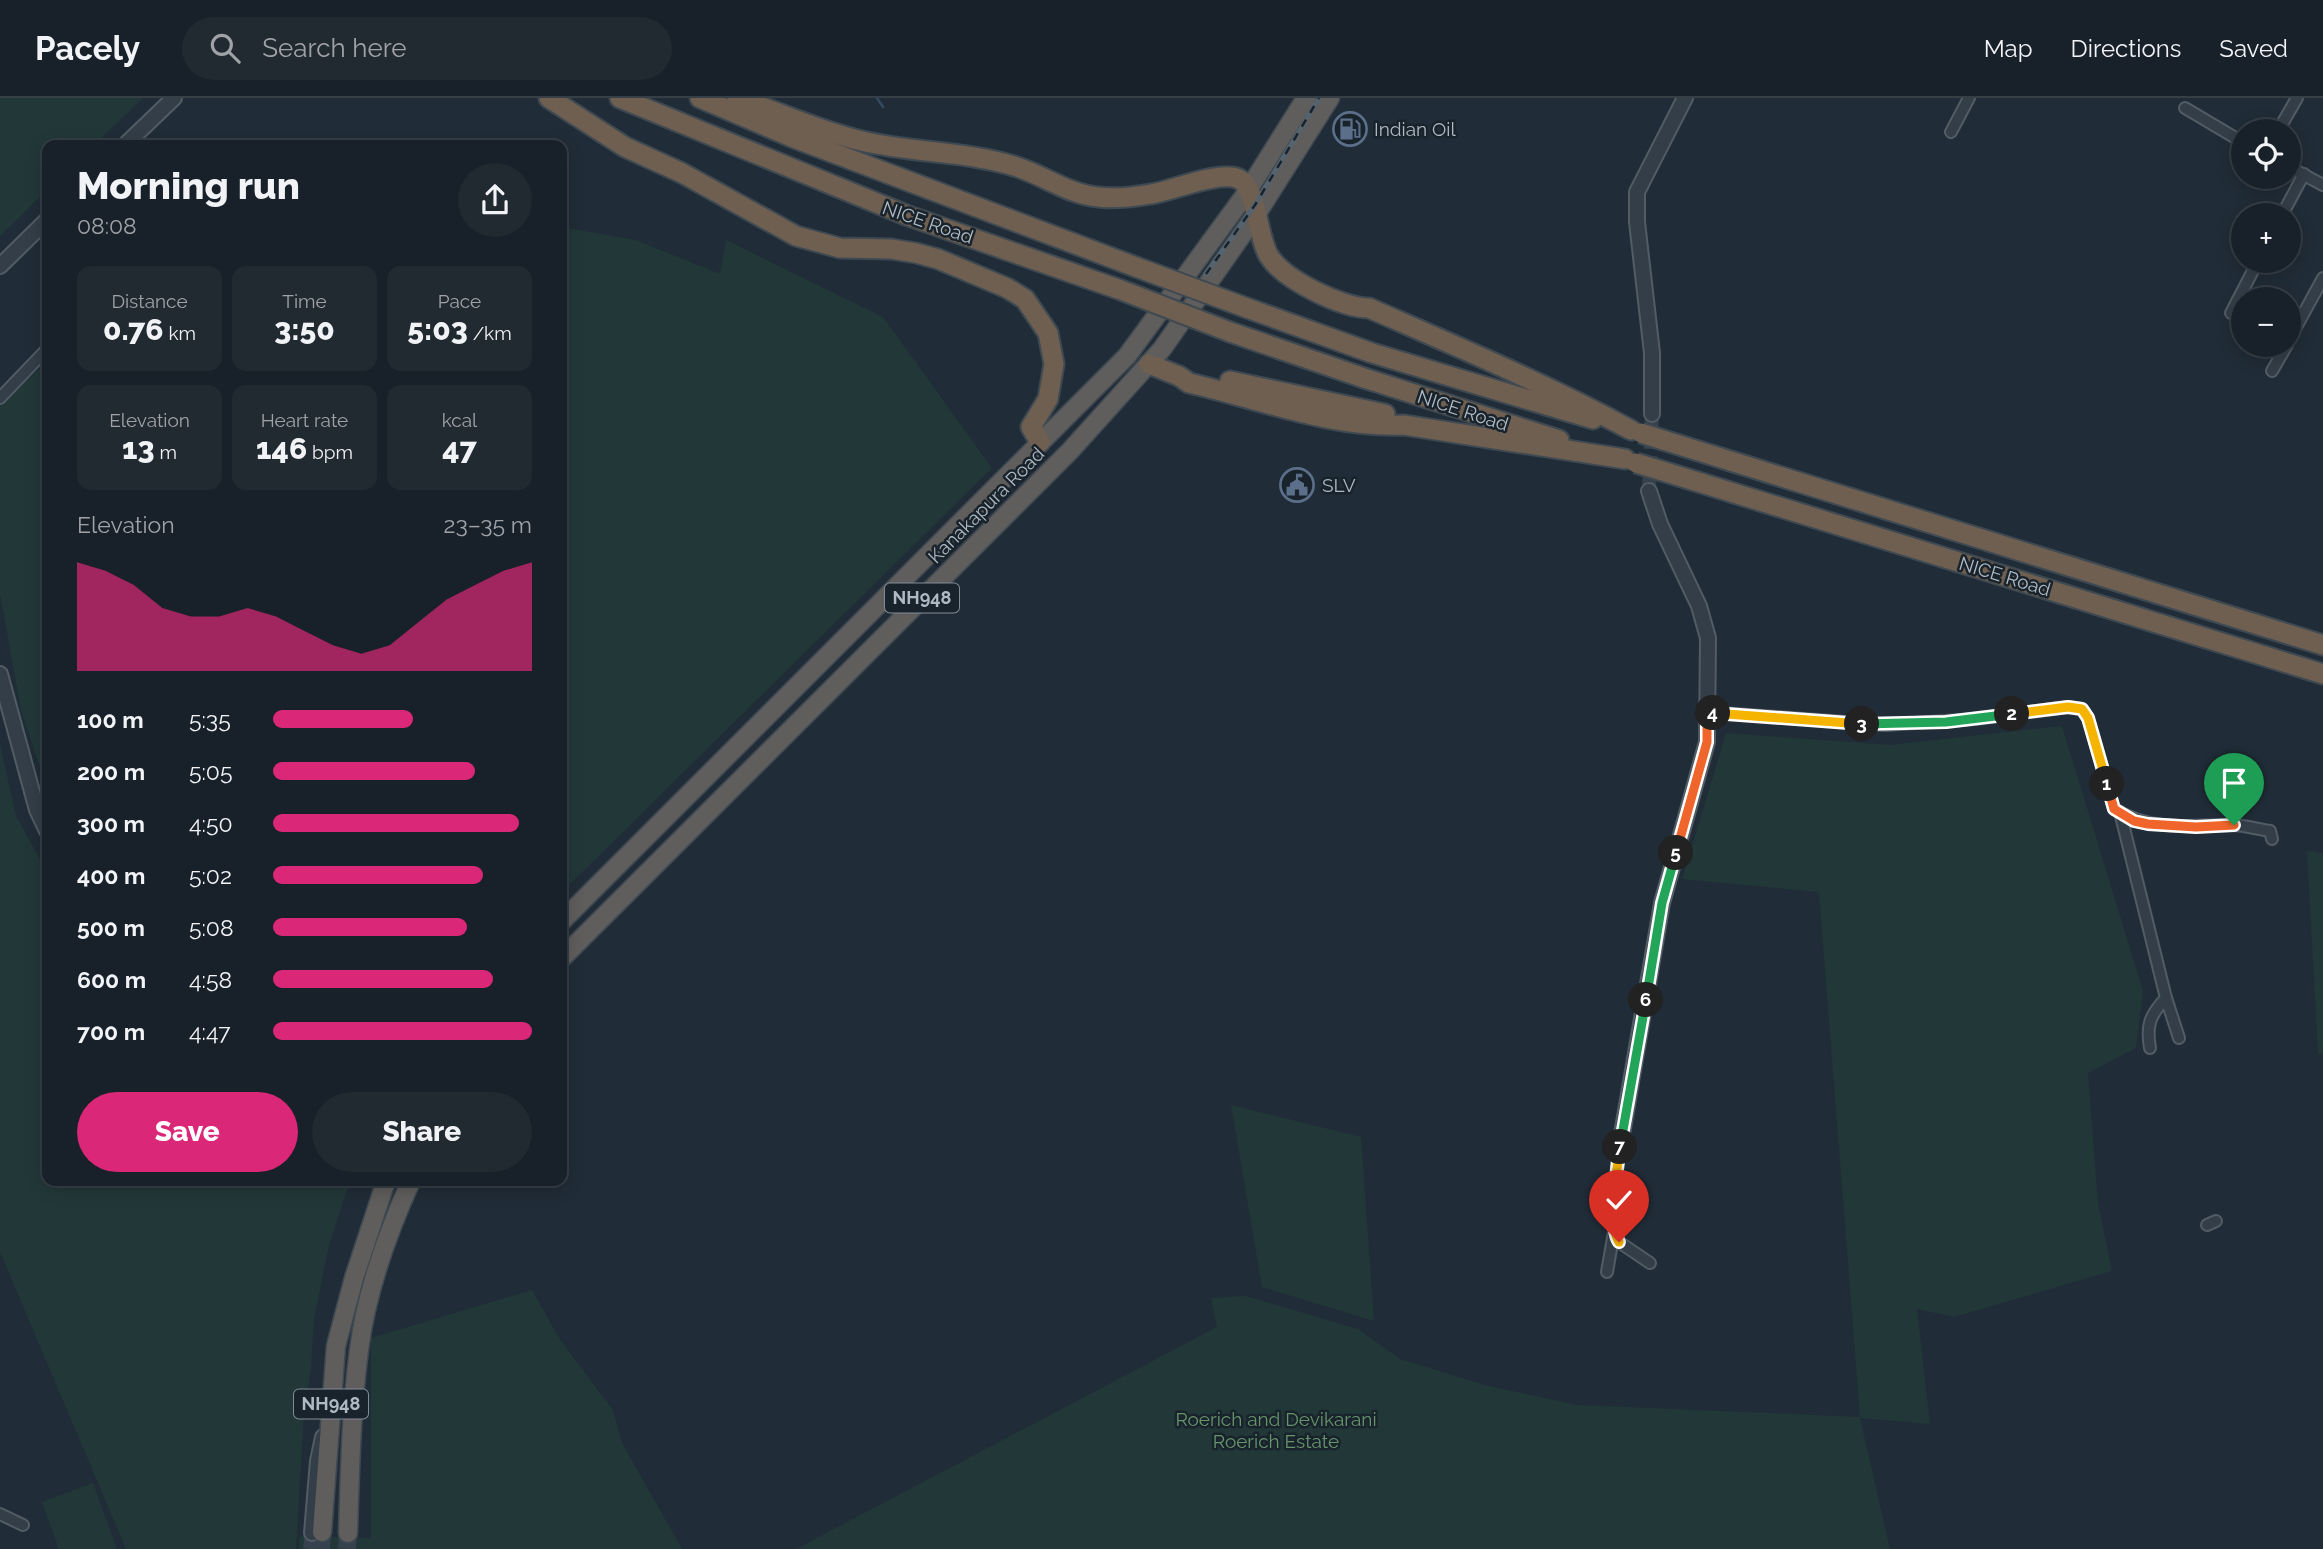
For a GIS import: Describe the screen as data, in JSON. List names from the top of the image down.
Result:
{
  "streets": {
    "highway": ["NICE Road", "Kanakapura Road", "NH948"]
  },
  "parks": ["Roerich and Devikarani Roerich Estate"],
  "places": {
    "fuel station": ["Indian Oil"],
    "public building": ["SLV"]
  },
  "page": {
    "header": "Pacely",
    "search": "Search here",
    "nav": ["Map", "Directions", "Saved"],
    "map_buttons": ["+", "−"],
    "heading": ["Morning run", "08:08"],
    "stats": [
      ["Distance", "0.76 km"],
      ["Time", "3:50"],
      ["Pace", "5:03 /km"],
      ["Elevation", "13 m"],
      ["Heart rate", "146 bpm"],
      ["kcal", "47"]
    ],
    "chart": ["Elevation", "23–35 m"],
    "list": [
      {
        "name": "100 m",
        "note": "5:35"
      },
      {
        "name": "200 m",
        "note": "5:05"
      },
      {
        "name": "300 m",
        "note": "4:50"
      },
      {
        "name": "400 m",
        "note": "5:02"
      },
      {
        "name": "500 m",
        "note": "5:08"
      },
      {
        "name": "600 m",
        "note": "4:58"
      },
      {
        "name": "700 m",
        "note": "4:47"
      }
    ],
    "pins": [
      "4",
      "2",
      "3",
      "1",
      "5",
      "6",
      "7"
    ],
    "buttons": ["Save", "Share"]
  }
}
